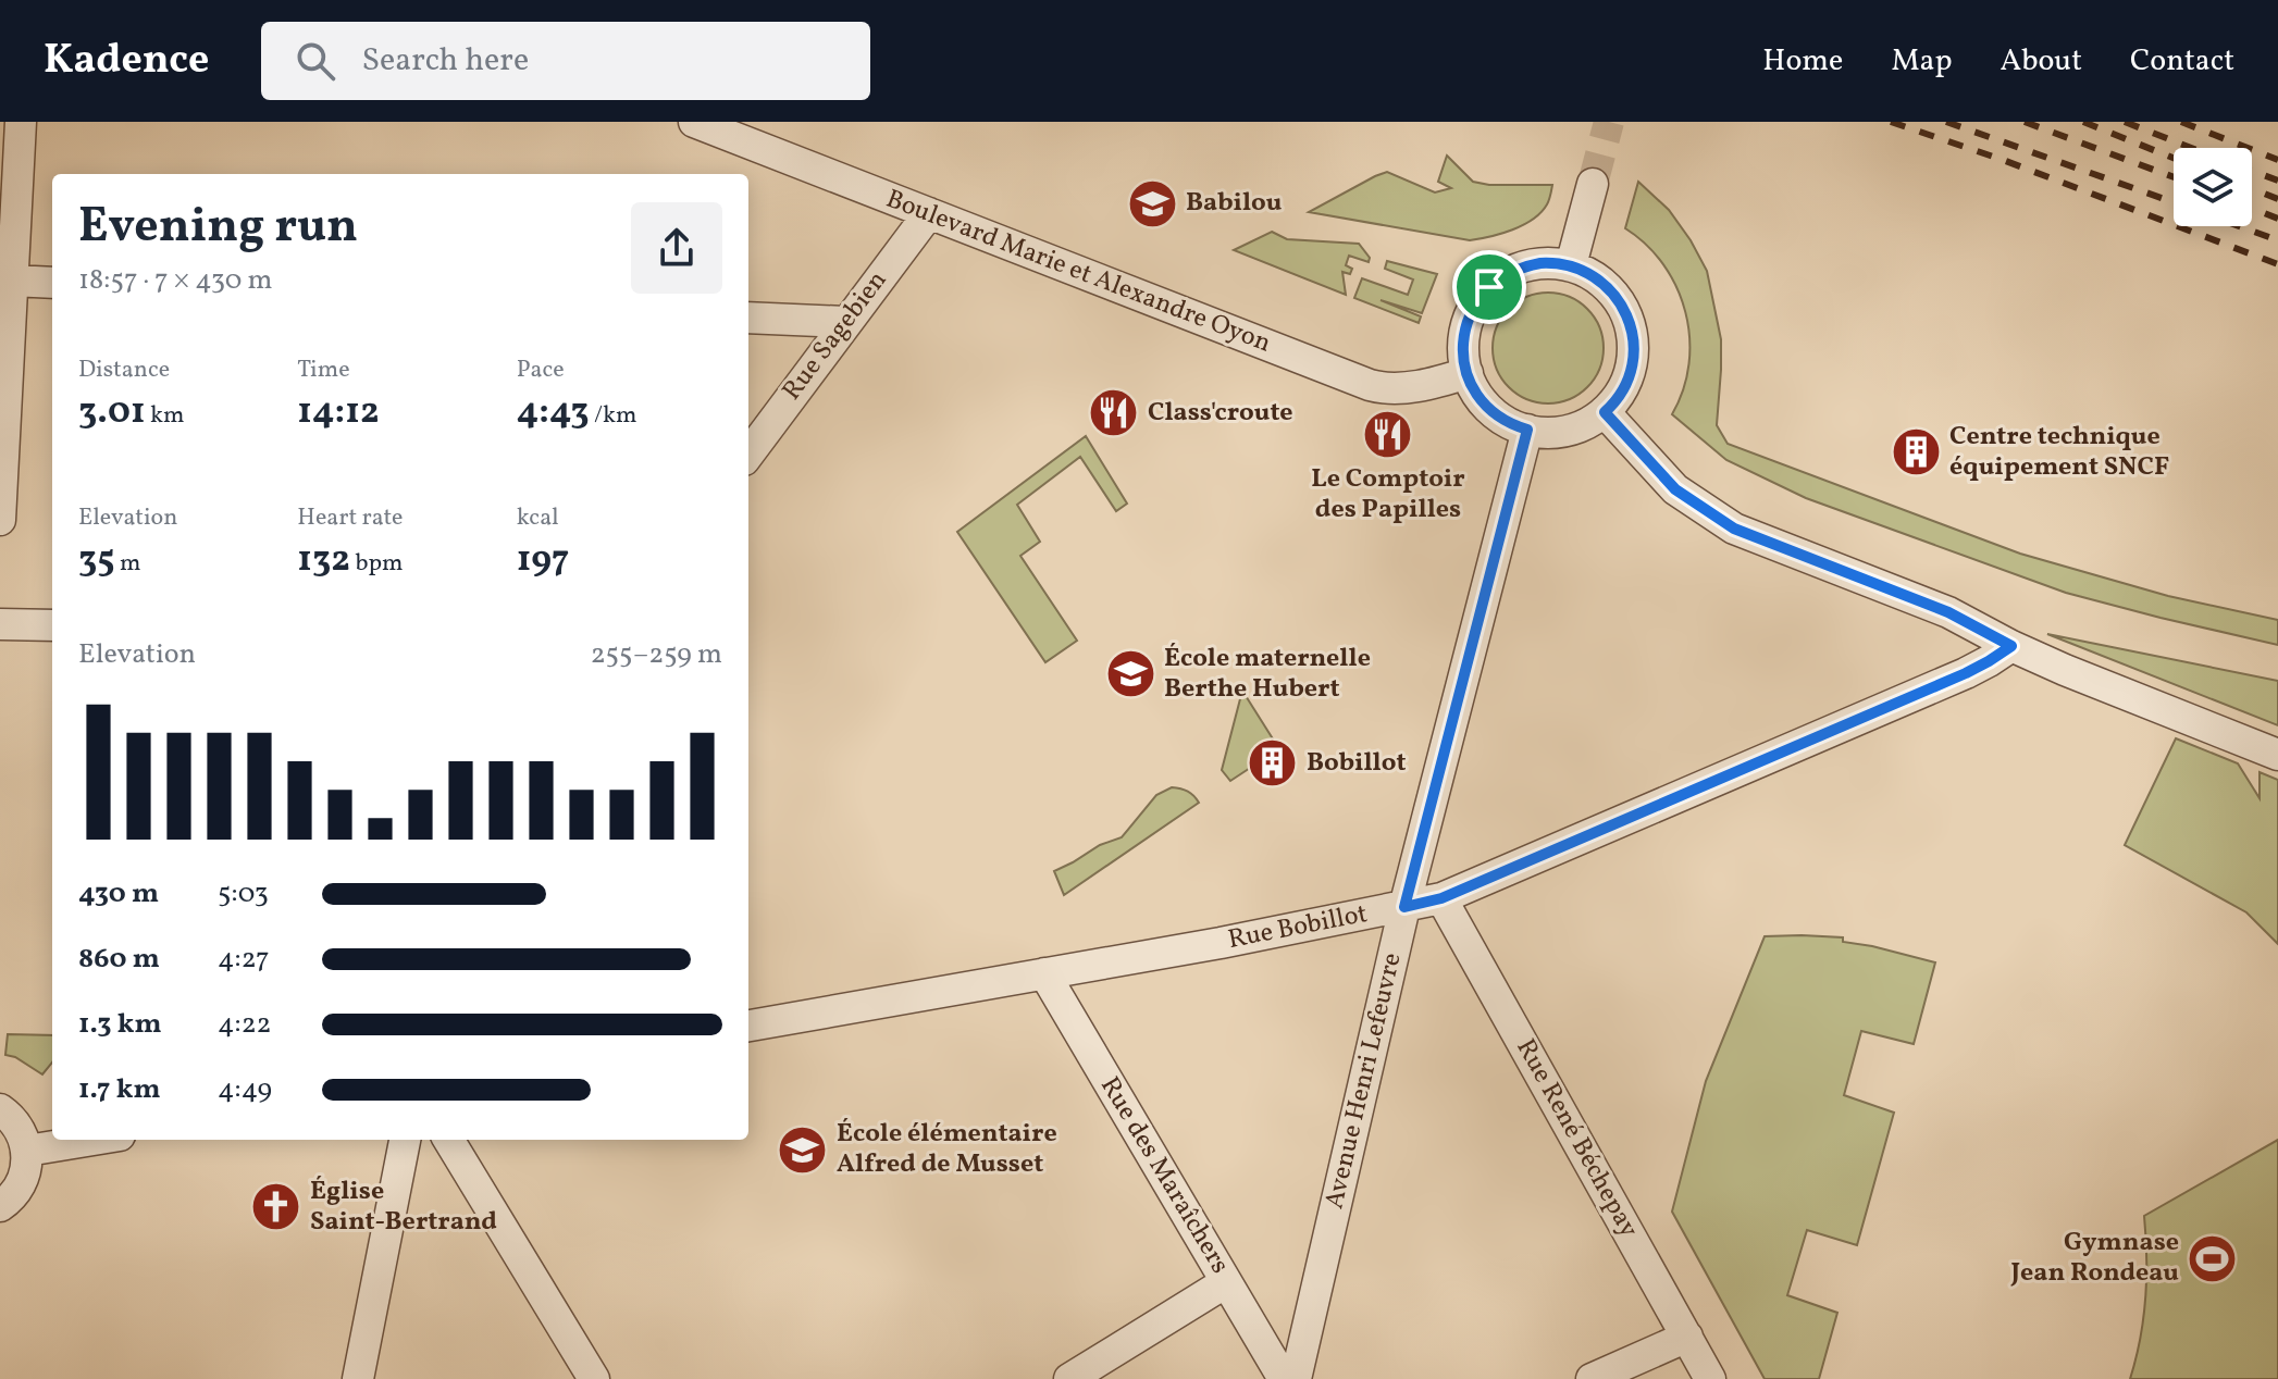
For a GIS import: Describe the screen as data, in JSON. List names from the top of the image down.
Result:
{
  "streets": {
    "street": [
      "Boulevard Marie et Alexandre Oyon",
      "Rue Sagebien",
      "Rue Bobillot",
      "Avenue Henri Lefeuvre",
      "Rue René Béchepay",
      "Rue des Maraîchers"
    ]
  },
  "crossings": [
    ["Boulevard Marie et Alexandre Oyon", "Rue Sagebien"],
    ["Boulevard Marie et Alexandre Oyon", "Avenue Henri Lefeuvre"],
    ["Rue Bobillot", "Avenue Henri Lefeuvre"],
    ["Rue Bobillot", "Rue René Béchepay"],
    ["Rue Bobillot", "Rue des Maraîchers"]
  ],
  "places": {
    "school or university": ["Babilou", "École maternelle Berthe Hubert", "École élémentaire Alfred de Musset"],
    "restaurant": ["Class'croute", "Le Comptoir des Papilles"],
    "building": ["Centre technique équipement SNCF", "Bobillot"],
    "church": ["Église Saint-Bertrand"],
    "sports": ["Gymnase Jean Rondeau"]
  },
  "page": {
    "header": "Kadence",
    "search": "Search here",
    "nav": [
      "Home",
      "Map",
      "About",
      "Contact"
    ],
    "heading": ["Evening run", "18:57 · 7 × 430 m"],
    "stats": [
      ["Distance", "3.01 km"],
      ["Time", "14:12"],
      ["Pace", "4:43 /km"],
      ["Elevation", "35 m"],
      ["Heart rate", "132 bpm"],
      ["kcal", "197"]
    ],
    "chart": ["Elevation", "255–259 m"],
    "list": [
      {
        "name": "430 m",
        "note": "5:03"
      },
      {
        "name": "860 m",
        "note": "4:27"
      },
      {
        "name": "1.3 km",
        "note": "4:22"
      },
      {
        "name": "1.7 km",
        "note": "4:49"
      }
    ]
  }
}
